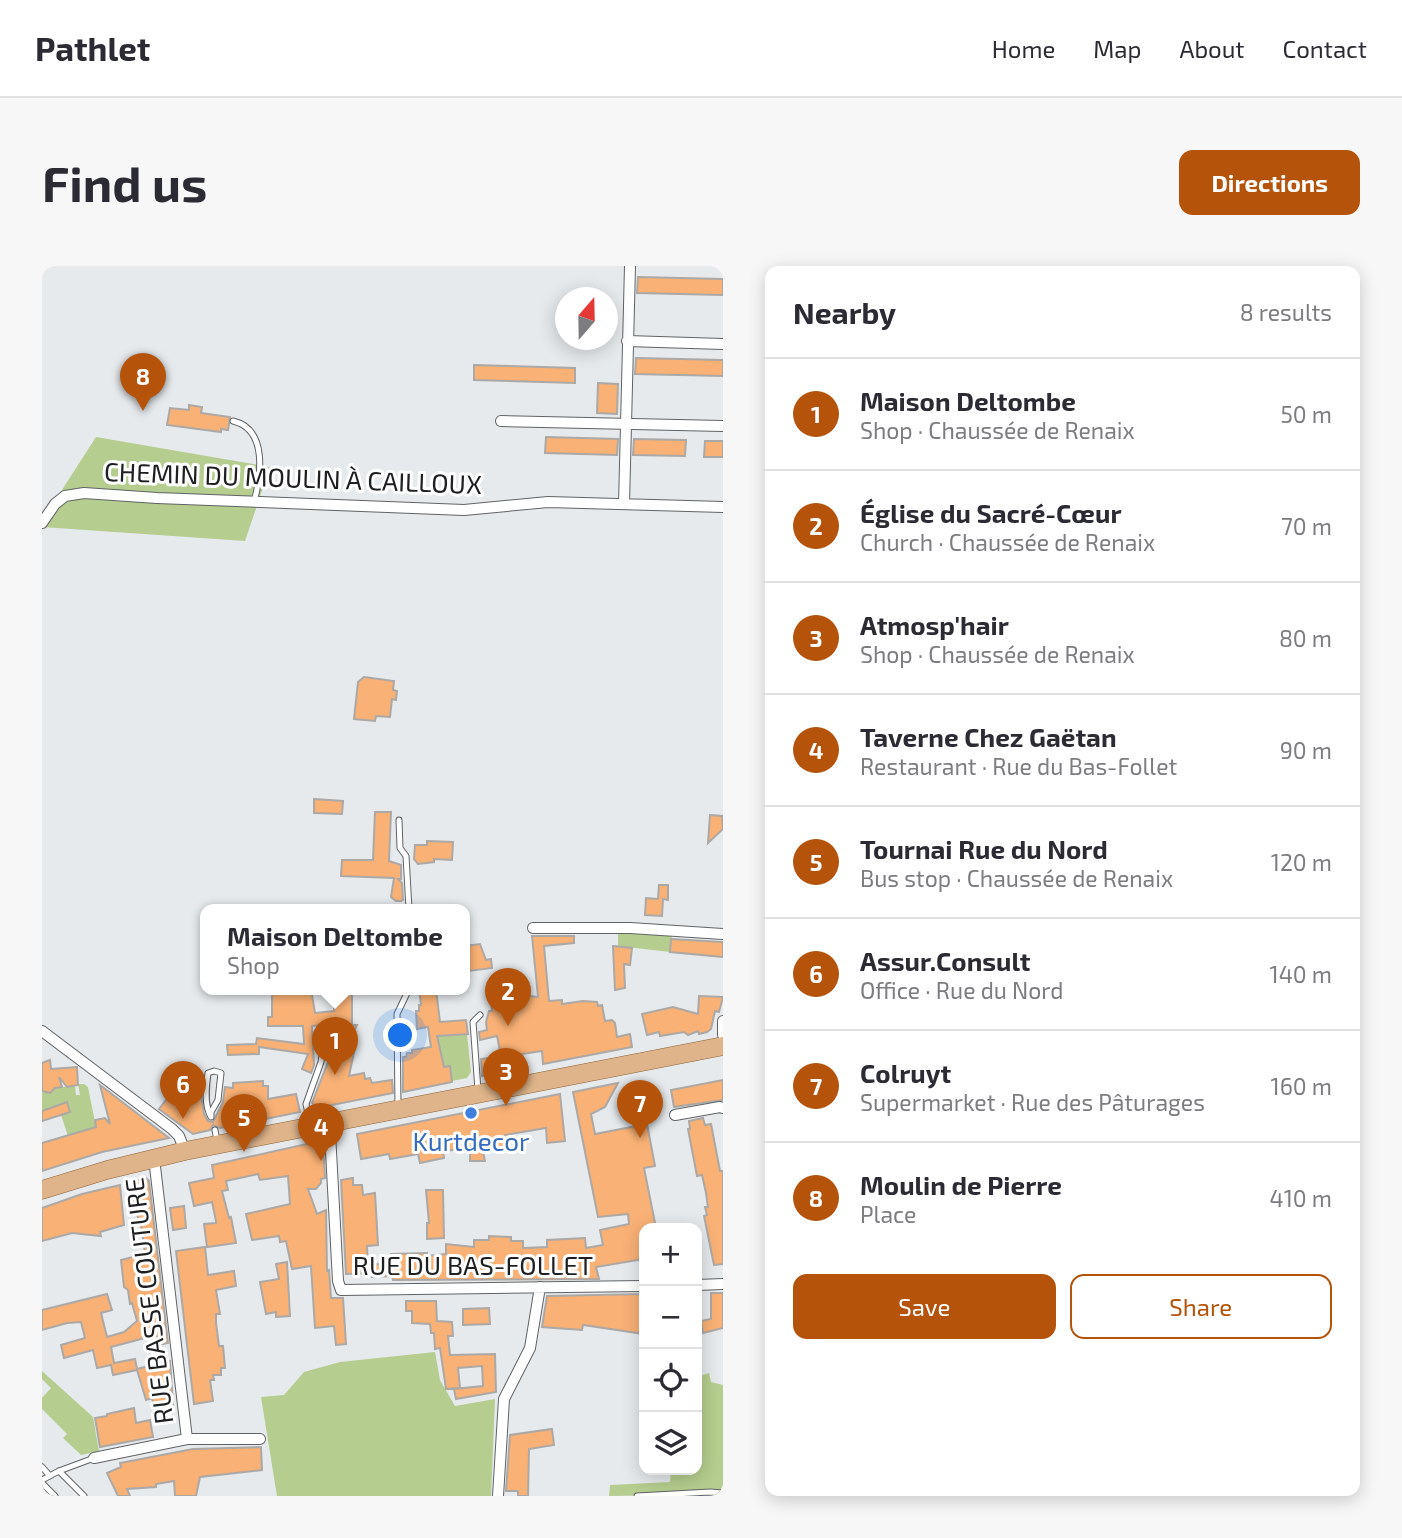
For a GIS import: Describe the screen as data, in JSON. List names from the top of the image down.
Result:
{
  "streets": {
    "street": ["CHEMIN DU MOULIN À CAILLOUX", "RUE DU BAS-FOLLET", "RUE BASSE COUTURE"]
  },
  "places": ["Kurtdecor"],
  "north": "top",
  "page": {
    "header": "Pathlet",
    "nav": [
      "Home",
      "Map",
      "About",
      "Contact"
    ],
    "buttons": [
      "Directions",
      ["Save", "Share"]
    ],
    "title": "Find us",
    "heading": ["Nearby", "8 results"],
    "pins": [
      "8",
      "2",
      "1",
      "3",
      "6",
      "7",
      "5",
      "4"
    ],
    "list": [
      {
        "mark": "1",
        "name": "Maison Deltombe",
        "note": "Shop · Chaussée de Renaix",
        "value": "50 m"
      },
      {
        "mark": "2",
        "name": "Église du Sacré-Cœur",
        "note": "Church · Chaussée de Renaix",
        "value": "70 m"
      },
      {
        "mark": "3",
        "name": "Atmosp'hair",
        "note": "Shop · Chaussée de Renaix",
        "value": "80 m"
      },
      {
        "mark": "4",
        "name": "Taverne Chez Gaëtan",
        "note": "Restaurant · Rue du Bas-Follet",
        "value": "90 m"
      },
      {
        "mark": "5",
        "name": "Tournai Rue du Nord",
        "note": "Bus stop · Chaussée de Renaix",
        "value": "120 m"
      },
      {
        "mark": "6",
        "name": "Assur.Consult",
        "note": "Office · Rue du Nord",
        "value": "140 m"
      },
      {
        "mark": "7",
        "name": "Colruyt",
        "note": "Supermarket · Rue des Pâturages",
        "value": "160 m"
      },
      {
        "mark": "8",
        "name": "Moulin de Pierre",
        "note": "Place",
        "value": "410 m"
      }
    ],
    "popup": ["Maison Deltombe", "Shop"],
    "map_buttons": ["+", "−"]
  }
}
